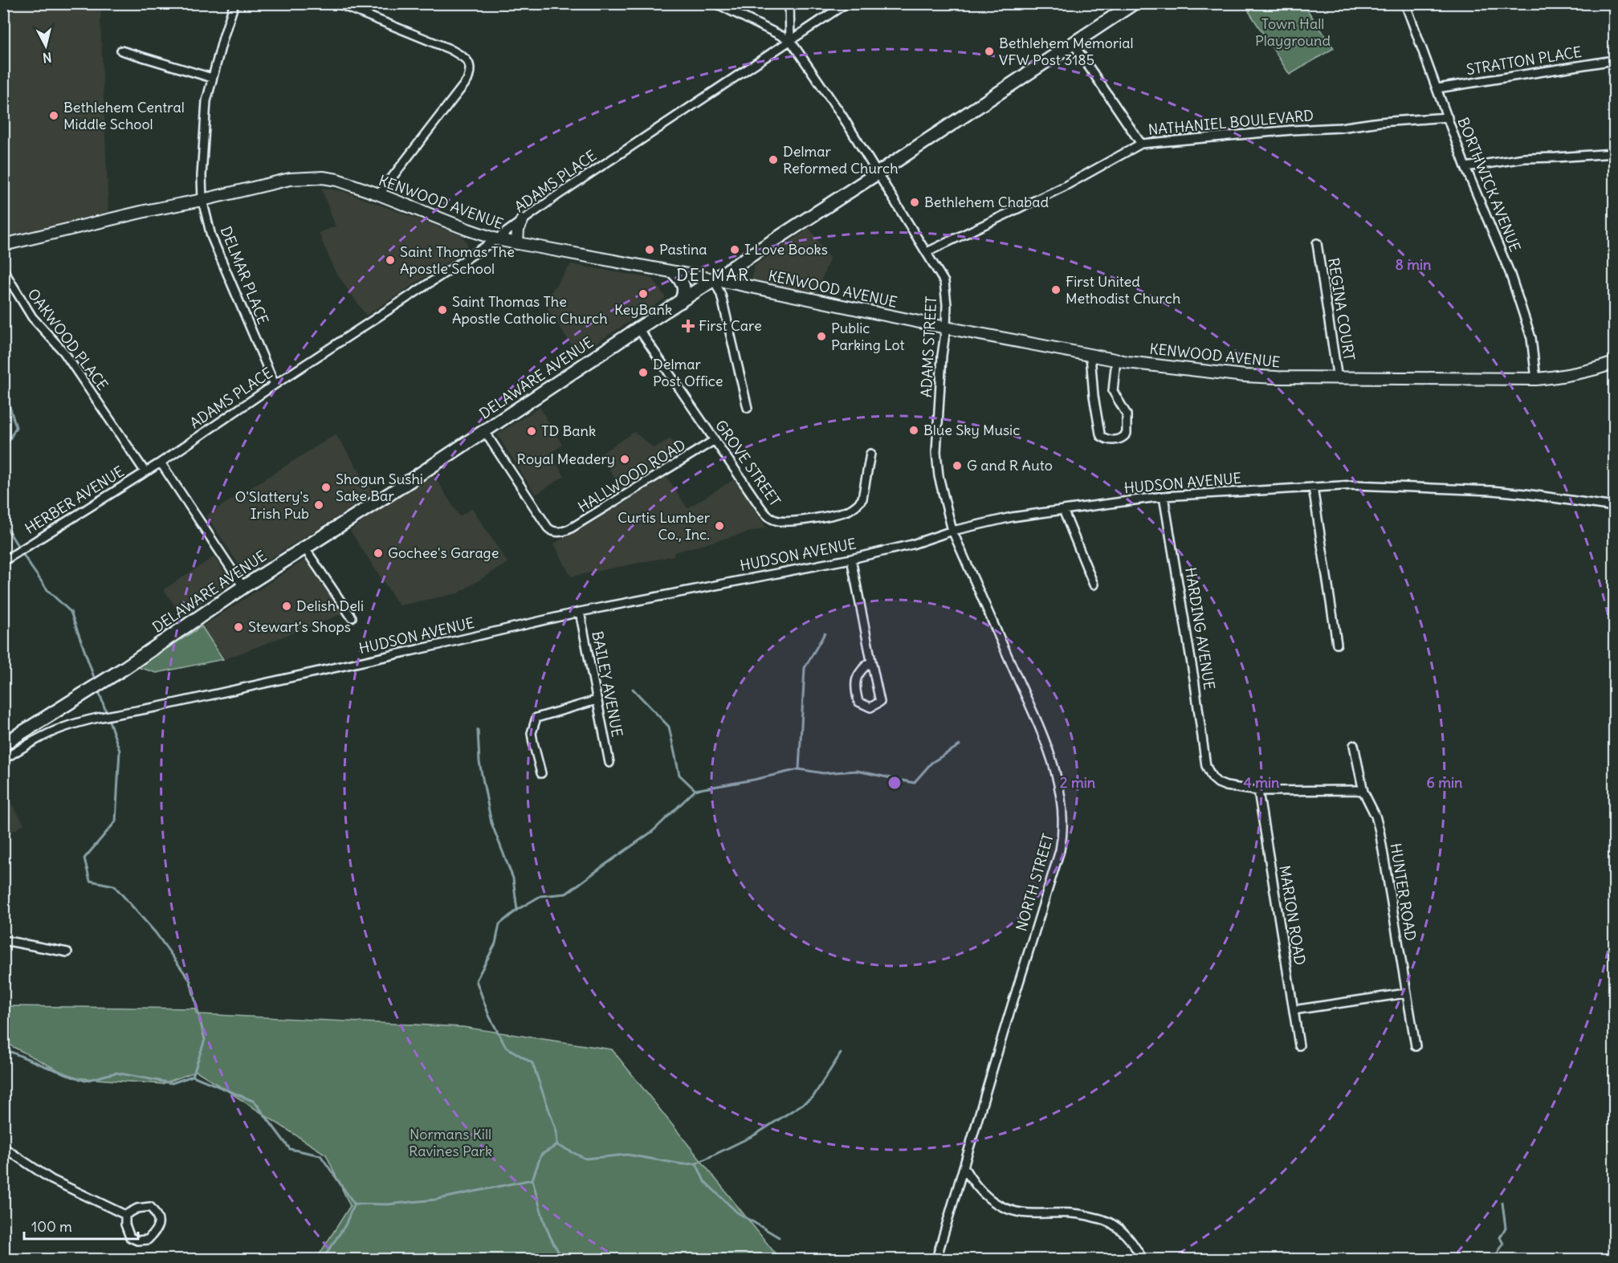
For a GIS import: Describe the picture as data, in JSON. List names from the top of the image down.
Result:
{
  "streets": {
    "main road": ["KENWOOD AVENUE", "DELAWARE AVENUE"],
    "street": [
      "STRATTON PLACE",
      "NATHANIEL BOULEVARD",
      "ADAMS PLACE",
      "BORTHWICK AVENUE",
      "DELMAR PLACE",
      "REGINA COURT",
      "OAKWOOD PLACE",
      "ADAMS STREET",
      "GROVE STREET",
      "HALLWOOD ROAD",
      "HUDSON AVENUE",
      "HERBER AVENUE",
      "HARDING AVENUE",
      "BAILEY AVENUE",
      "NORTH STREET",
      "HUNTER ROAD",
      "MARION ROAD"
    ]
  },
  "crossings": [
    ["STRATTON PLACE", "BORTHWICK AVENUE"],
    ["NATHANIEL BOULEVARD", "BORTHWICK AVENUE"],
    ["NATHANIEL BOULEVARD", "ADAMS STREET"],
    ["ADAMS PLACE", "KENWOOD AVENUE"],
    ["ADAMS PLACE", "DELMAR PLACE"],
    ["ADAMS PLACE", "ADAMS STREET"],
    ["ADAMS PLACE", "HERBER AVENUE"],
    ["BORTHWICK AVENUE", "KENWOOD AVENUE"],
    ["KENWOOD AVENUE", "DELMAR PLACE"],
    ["KENWOOD AVENUE", "REGINA COURT"],
    ["KENWOOD AVENUE", "ADAMS STREET"],
    ["KENWOOD AVENUE", "DELAWARE AVENUE"],
    ["OAKWOOD PLACE", "HERBER AVENUE"],
    ["ADAMS STREET", "DELAWARE AVENUE"],
    ["ADAMS STREET", "NORTH STREET"],
    ["DELAWARE AVENUE", "GROVE STREET"],
    ["DELAWARE AVENUE", "HALLWOOD ROAD"],
    ["GROVE STREET", "HALLWOOD ROAD"],
    ["HUDSON AVENUE", "HARDING AVENUE"],
    ["HUDSON AVENUE", "BAILEY AVENUE"],
    ["HUDSON AVENUE", "NORTH STREET"],
    ["HARDING AVENUE", "MARION ROAD"]
  ],
  "districts": ["DELMAR"],
  "parks": ["Town Hall Playground", "Normans Kill Ravines Park"],
  "places": {
    "other": [
      "Bethlehem Memorial VFW Post 3185",
      "Bethlehem Central Middle School",
      "Delmar Reformed Church",
      "Bethlehem Chabad",
      "Pastina",
      "I Love Books",
      "Saint Thomas The Apostle School",
      "First United Methodist Church",
      "KeyBank",
      "Saint Thomas The Apostle Catholic Church",
      "Public Parking Lot",
      "Delmar Post Office",
      "Blue Sky Music",
      "TD Bank",
      "Royal Meadery",
      "G and R Auto",
      "Shogun Sushi Sake Bar",
      "O'Slattery's Irish Pub",
      "Curtis Lumber Co., Inc.",
      "Gochee's Garage",
      "Delish Deli",
      "Stewart's Shops"
    ],
    "health": ["First Care"]
  },
  "scale_bar": "100 m",
  "north": "bottom",
  "rings": [
    "8 min",
    "2 min",
    "4 min",
    "6 min"
  ]
}
